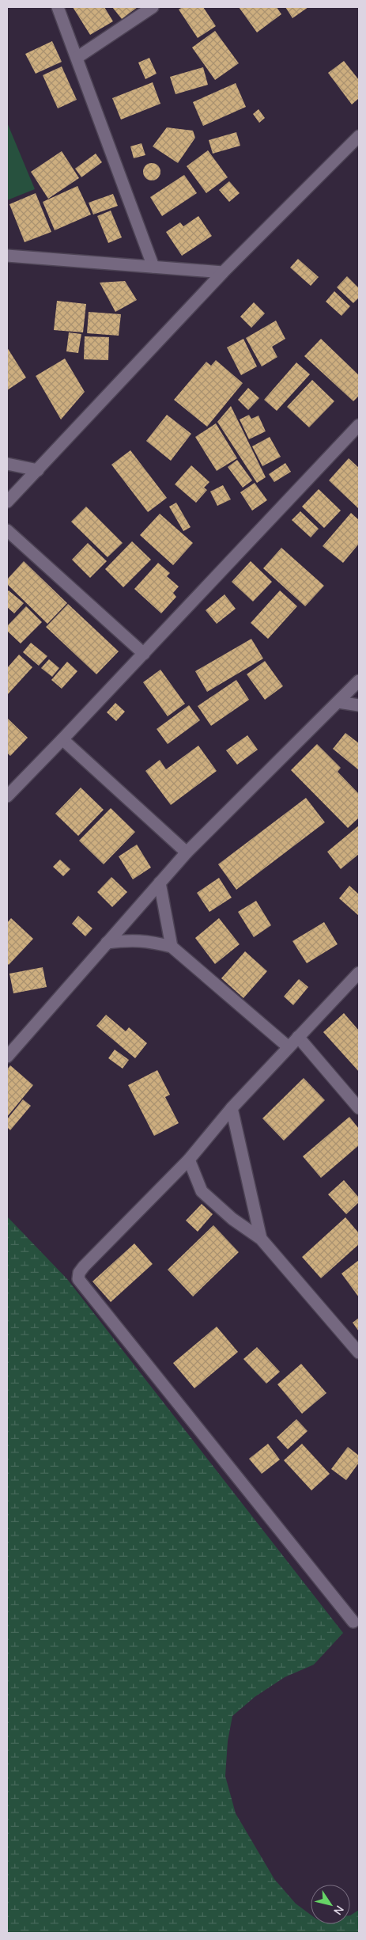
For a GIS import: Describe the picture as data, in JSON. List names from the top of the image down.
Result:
{
  "north": "bottom right"
}
